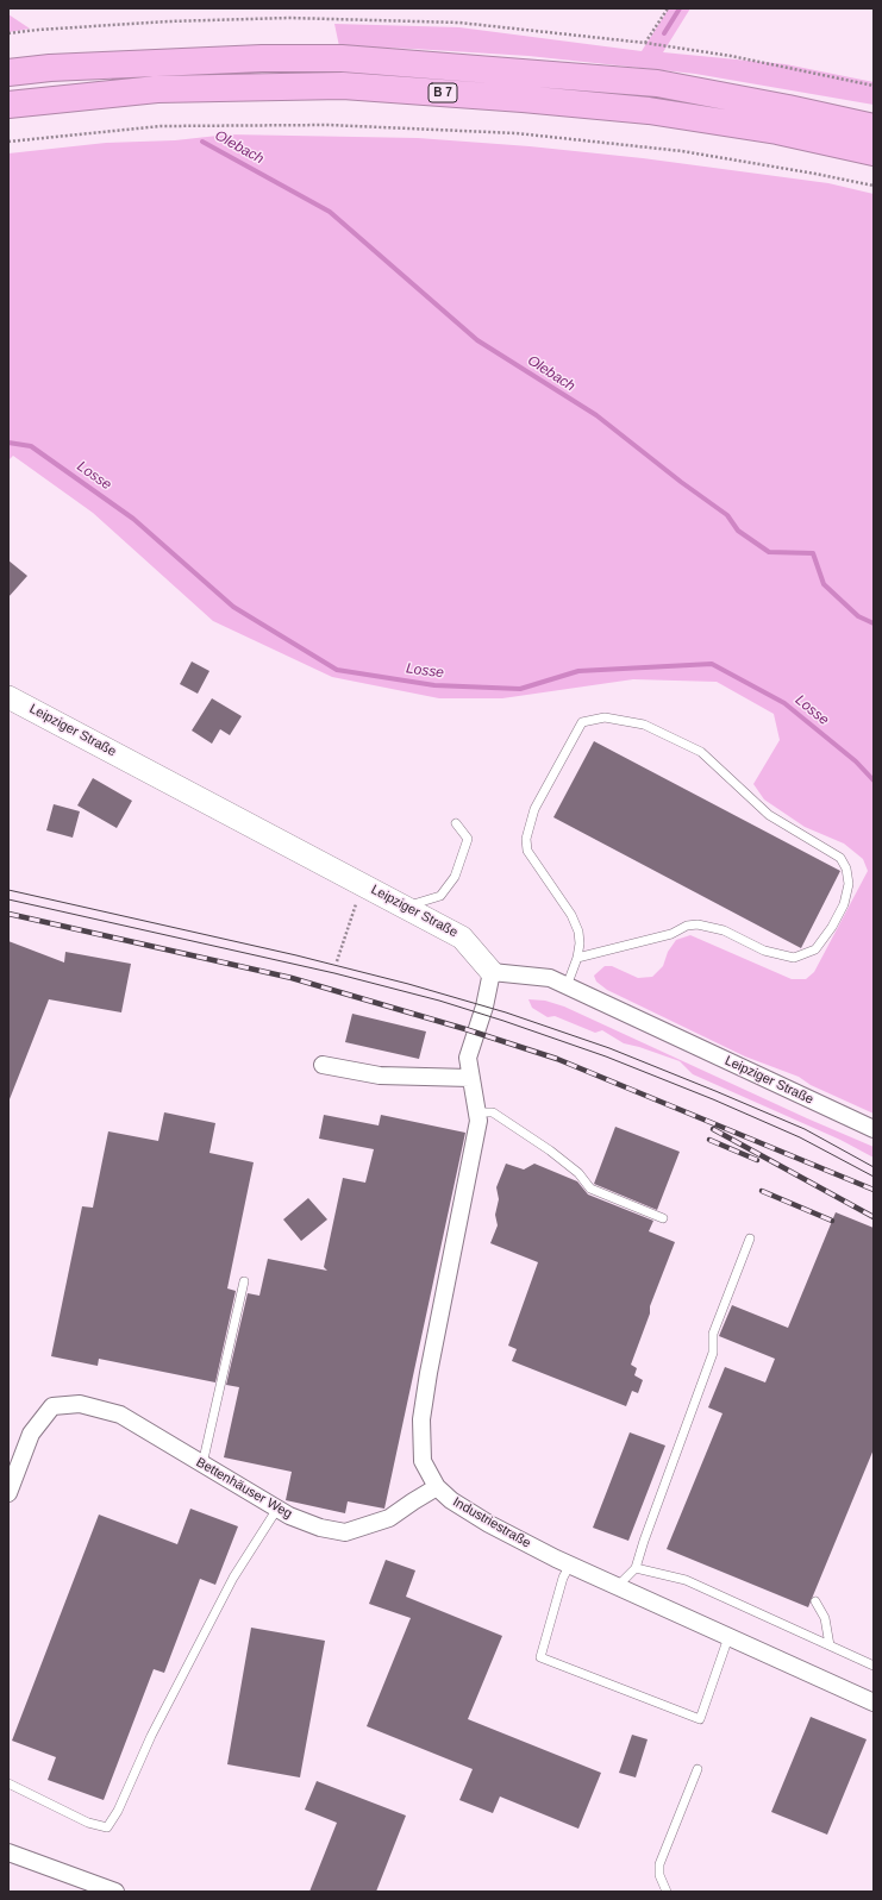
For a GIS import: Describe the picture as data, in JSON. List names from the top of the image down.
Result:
{
  "streets": {
    "highway": ["B 7"],
    "street": ["Leipziger Straße", "Bettenhäuser Weg", "Industriestraße"]
  },
  "crossings": [
    ["Leipziger Straße", "Industriestraße"],
    ["Bettenhäuser Weg", "Industriestraße"]
  ],
  "water": ["Olebach", "Losse"]
}
